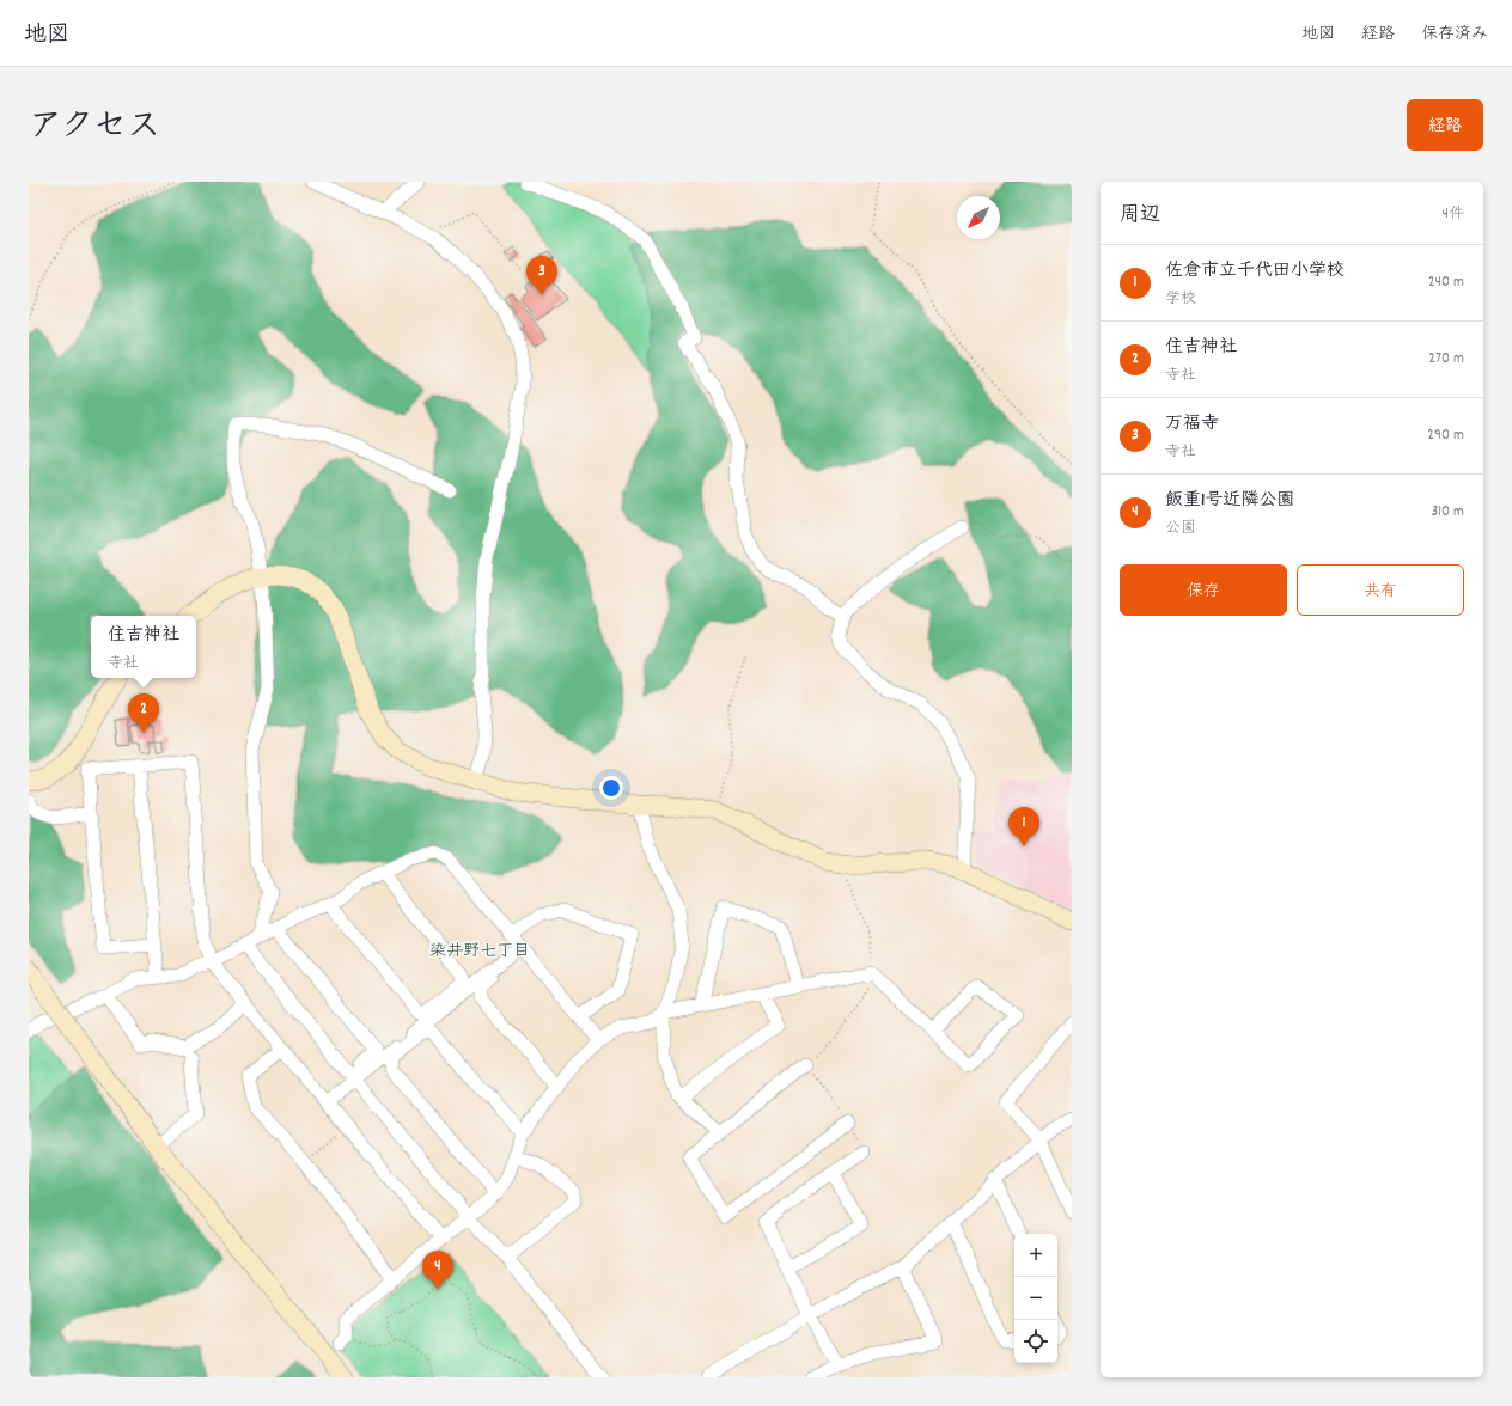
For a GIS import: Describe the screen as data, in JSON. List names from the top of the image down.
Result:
{
  "districts": ["染井野七丁目"],
  "north": "bottom left",
  "page": {
    "header": "地図",
    "nav": ["地図", "経路", "保存済み"],
    "title": "アクセス",
    "buttons": [
      "経路",
      ["保存", "共有"]
    ],
    "heading": ["周辺", "4件"],
    "list": [
      {
        "mark": "1",
        "name": "佐倉市立千代田小学校",
        "note": "学校",
        "value": "240 m"
      },
      {
        "mark": "2",
        "name": "住吉神社",
        "note": "寺社",
        "value": "270 m"
      },
      {
        "mark": "3",
        "name": "万福寺",
        "note": "寺社",
        "value": "290 m"
      },
      {
        "mark": "4",
        "name": "飯重1号近隣公園",
        "note": "公園",
        "value": "310 m"
      }
    ],
    "pins": [
      "3",
      "2",
      "1",
      "4"
    ],
    "popup": ["住吉神社", "寺社"],
    "map_buttons": ["+", "−"]
  }
}
